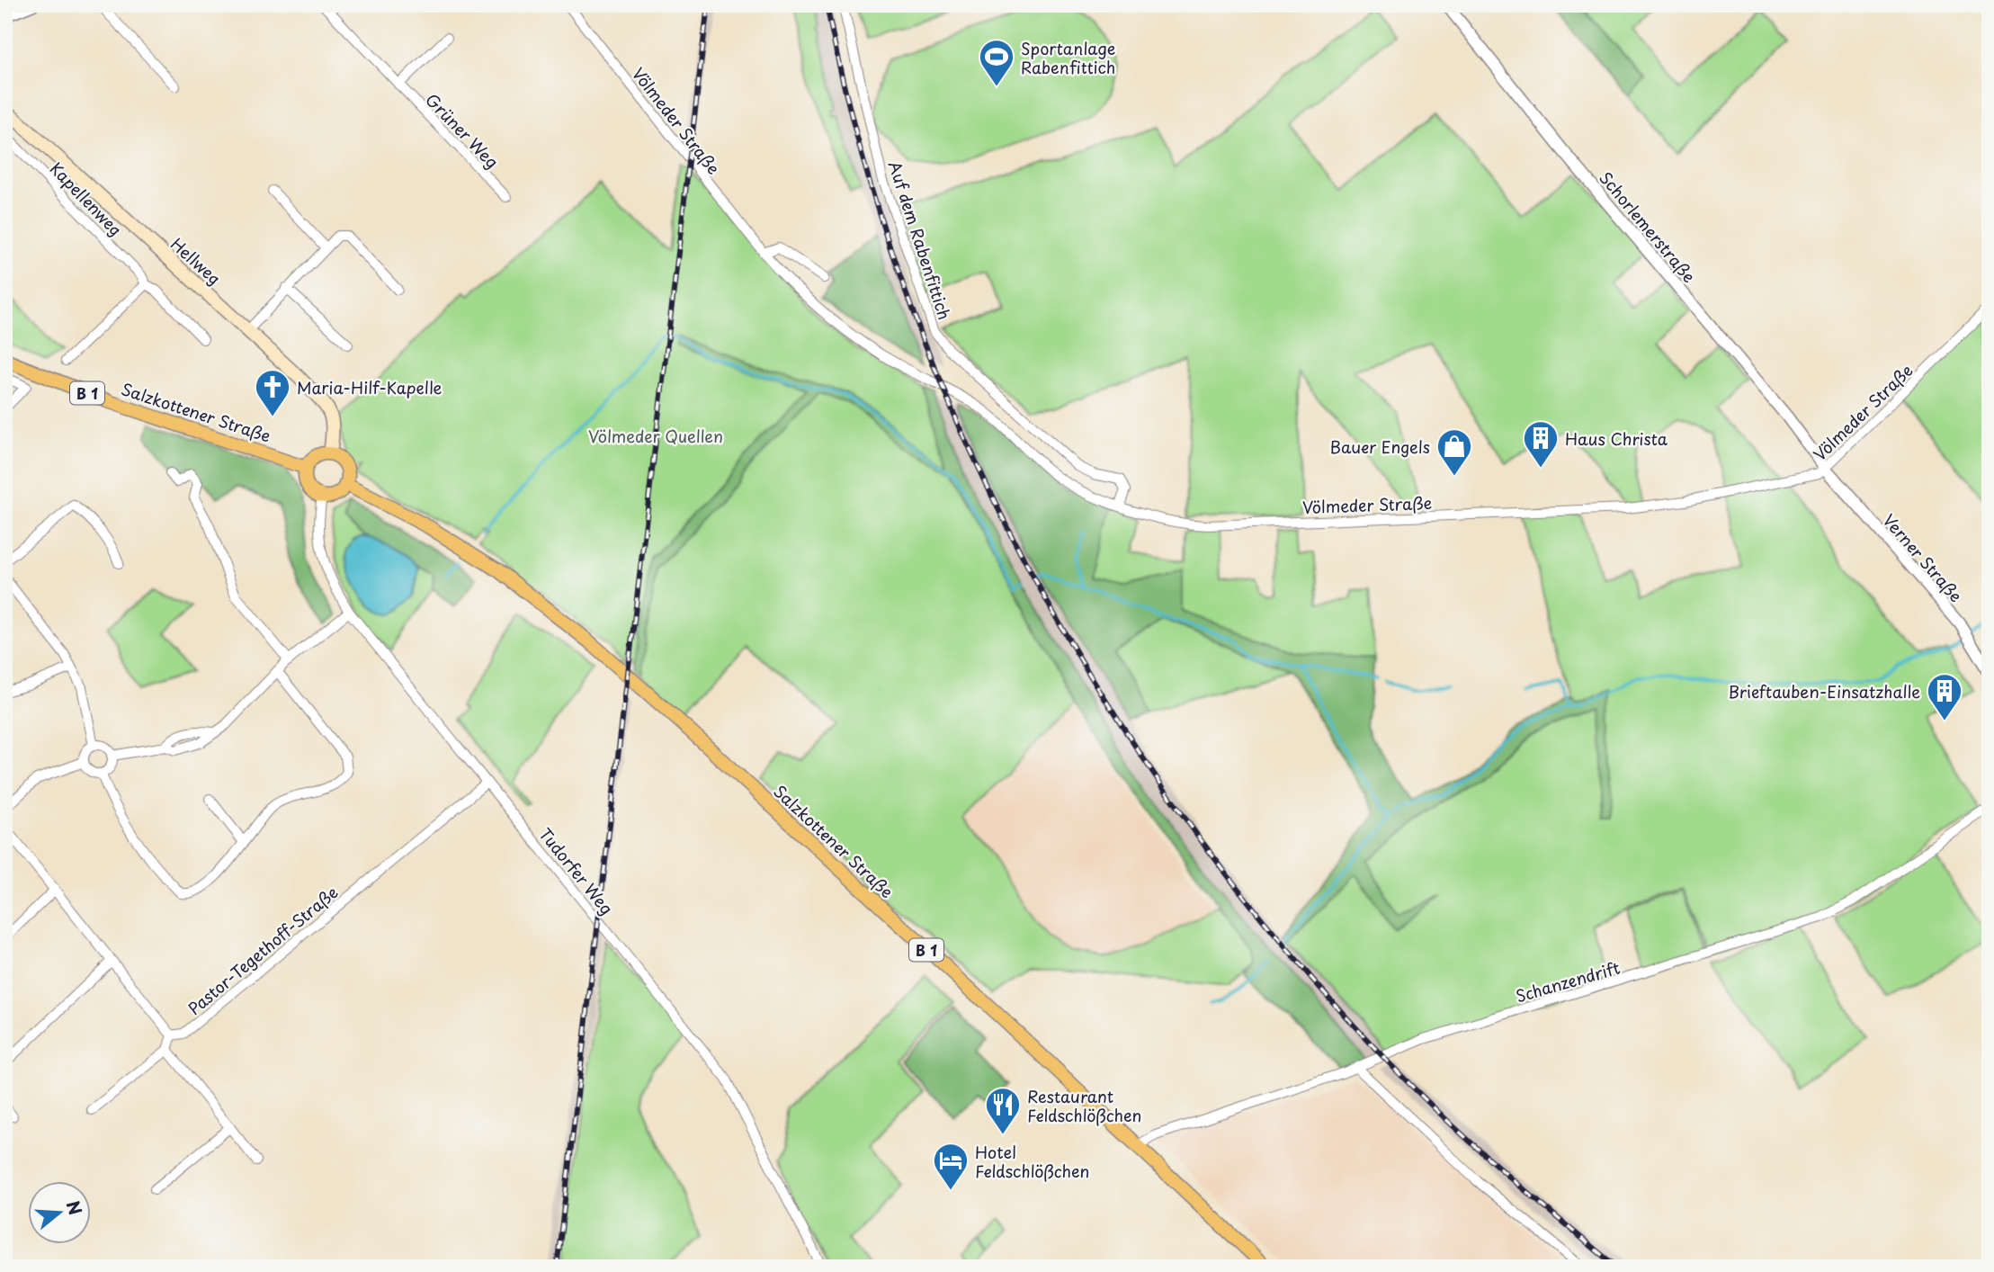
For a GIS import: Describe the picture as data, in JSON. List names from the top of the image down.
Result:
{
  "streets": {
    "main road": ["Hellweg", "B 1", "Salzkottener Straße"],
    "street": [
      "Völmeder Straße",
      "Grüner Weg",
      "Kapellenweg",
      "Schorlemerstraße",
      "Auf dem Rabenfittich",
      "Verner Straße",
      "Tudorfer Weg",
      "Pastor-Tegethoff-Straße",
      "Schanzendrift"
    ]
  },
  "crossings": [
    ["Völmeder Straße", "Schorlemerstraße"],
    ["Völmeder Straße", "Auf dem Rabenfittich"],
    ["Völmeder Straße", "Verner Straße"],
    ["Schorlemerstraße", "Verner Straße"],
    ["Hellweg", "Salzkottener Straße"],
    ["Hellweg", "Tudorfer Weg"],
    ["Salzkottener Straße", "Tudorfer Weg"],
    ["Salzkottener Straße", "Schanzendrift"],
    ["Tudorfer Weg", "Pastor-Tegethoff-Straße"]
  ],
  "parks": ["Völmeder Quellen"],
  "places": {
    "sports": ["Sportanlage Rabenfittich"],
    "church": ["Maria-Hilf-Kapelle"],
    "building": ["Haus Christa", "Brieftauben-Einsatzhalle"],
    "shop": ["Bauer Engels"],
    "restaurant": ["Restaurant Feldschlößchen"],
    "hotel": ["Hotel Feldschlößchen"]
  },
  "north": "right"
}
